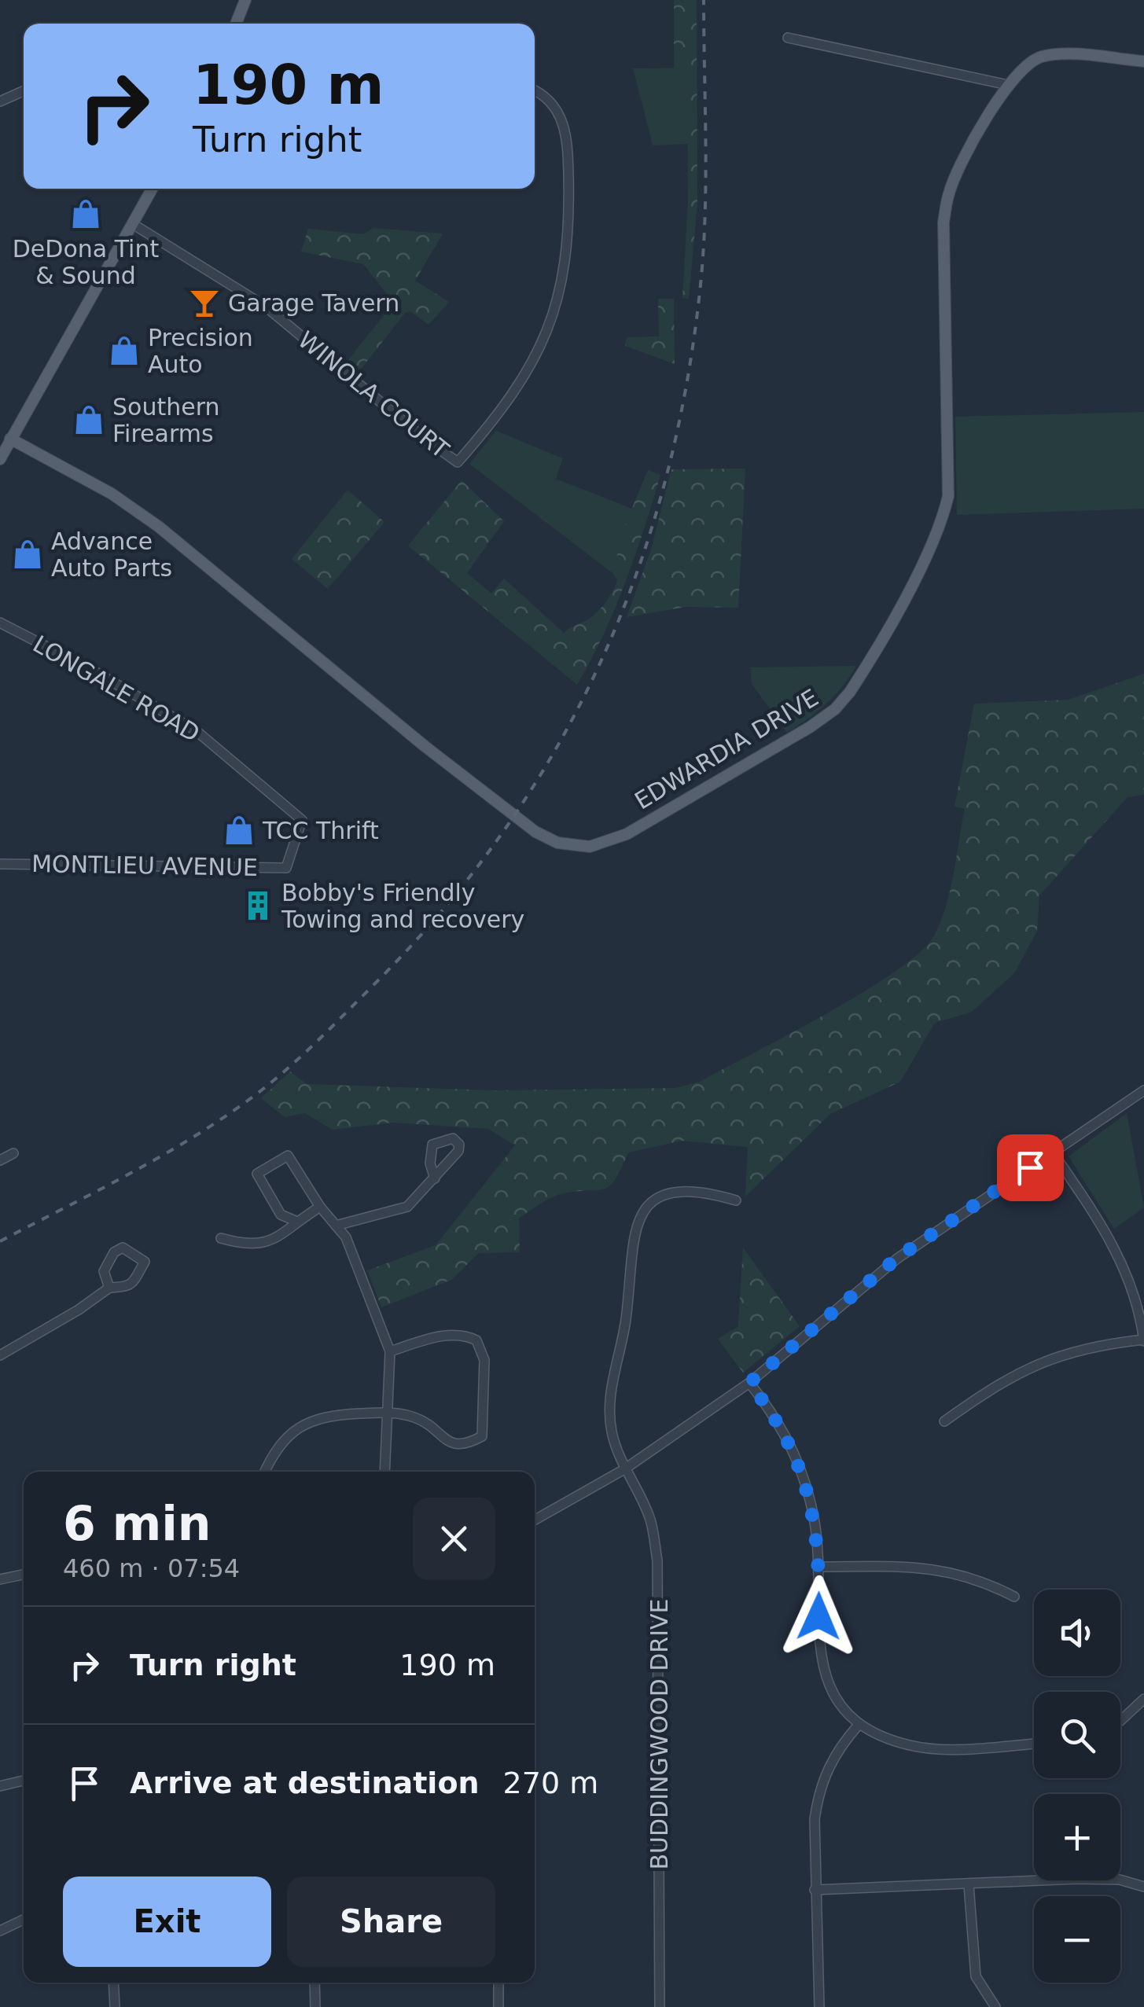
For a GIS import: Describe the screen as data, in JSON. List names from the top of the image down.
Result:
{
  "streets": {
    "main road": ["EDWARDIA DRIVE"],
    "street": [
      "WINOLA COURT",
      "LONGALE ROAD",
      "MONTLIEU AVENUE",
      "BUDDINGWOOD DRIVE"
    ]
  },
  "crossings": [
    ["LONGALE ROAD", "MONTLIEU AVENUE"]
  ],
  "places": {
    "shop": [
      "DeDona Tint & Sound",
      "Precision Auto",
      "Southern Firearms",
      "Advance Auto Parts",
      "TCC Thrift"
    ],
    "bar": ["Garage Tavern"],
    "building": ["Bobby's Friendly Towing and recovery"]
  },
  "page": {
    "turn": ["190 m", "Turn right"],
    "heading": ["6 min", "460 m · 07:54"],
    "map_buttons": ["+", "−"],
    "list": [
      {
        "name": "Turn right",
        "value": "190 m"
      },
      {
        "name": "Arrive at destination",
        "value": "270 m"
      }
    ],
    "buttons": ["Exit", "Share"]
  }
}
